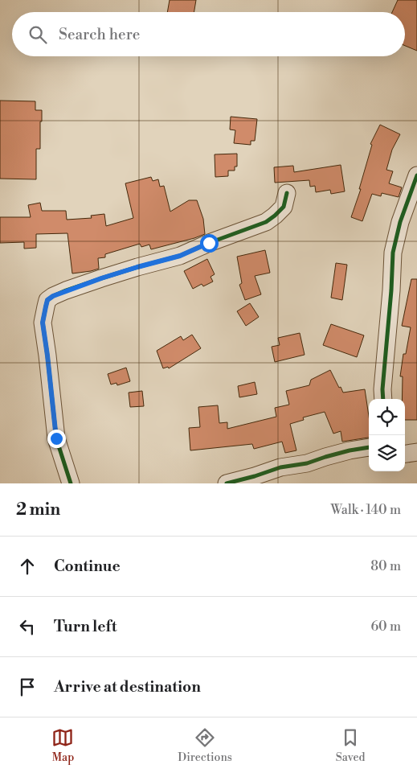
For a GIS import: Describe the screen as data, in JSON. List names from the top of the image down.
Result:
{
  "page": {
    "search": "Search here",
    "heading": ["2 min", "Walk · 140 m"],
    "list": [
      ["Continue", "80 m"],
      ["Turn left", "60 m"],
      "Arrive at destination"
    ],
    "nav": ["Map", "Directions", "Saved"]
  }
}
